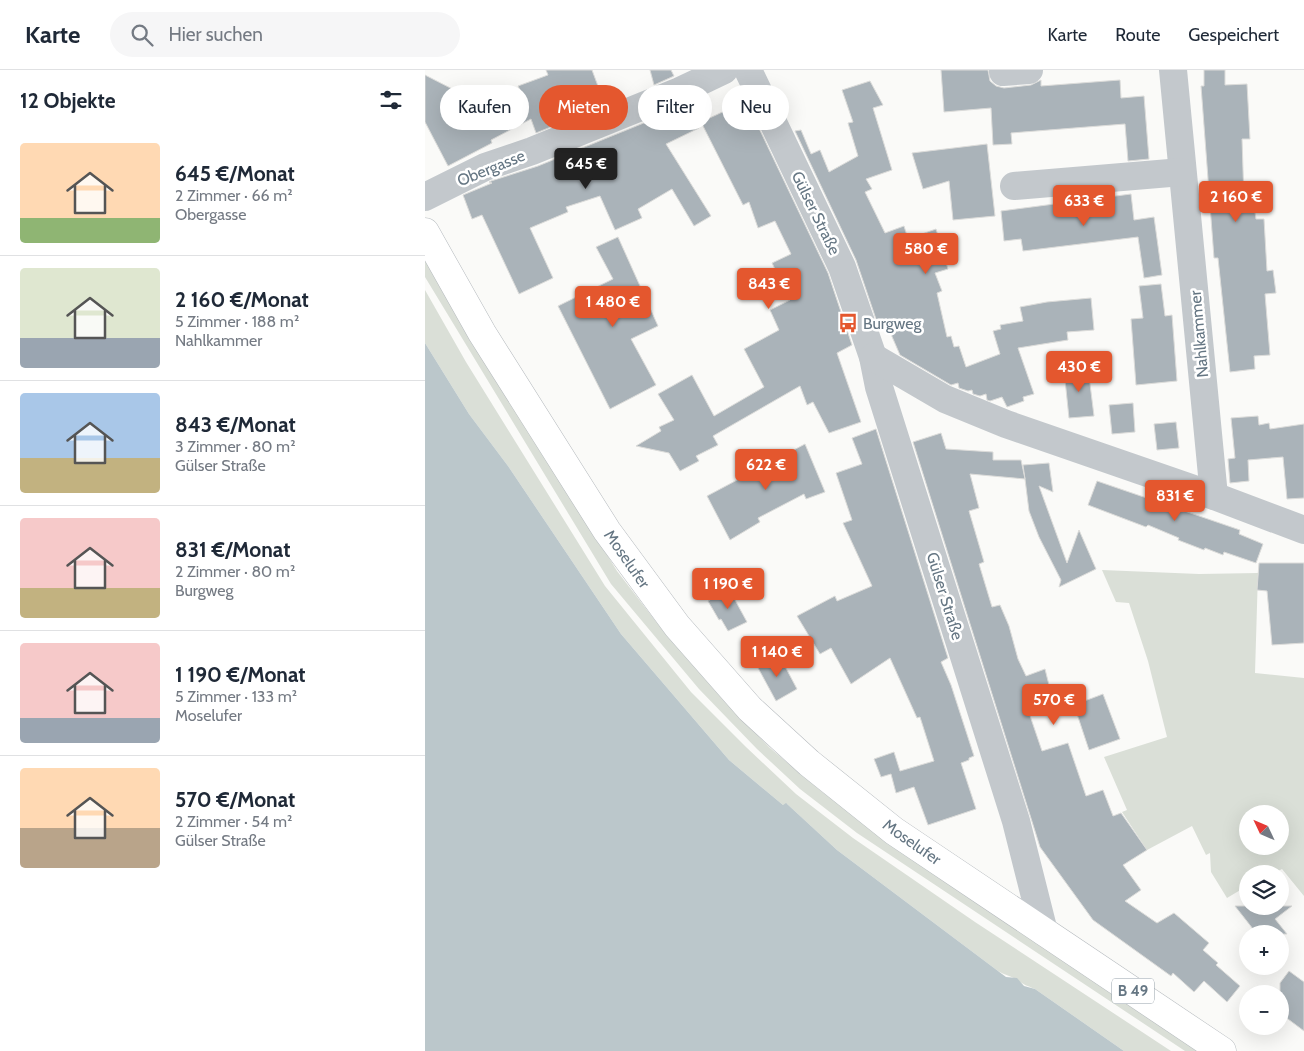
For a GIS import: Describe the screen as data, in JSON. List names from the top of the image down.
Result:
{
  "streets": {
    "main road": ["Moselufer", "B 49"],
    "street": ["Obergasse", "Gülser Straße", "Nahlkammer"]
  },
  "crossings": [
    ["Gülser Straße", "Moselufer"],
    ["Gülser Straße", "B 49"],
    ["Moselufer", "B 49"]
  ],
  "places": {
    "bus stop": ["Burgweg"]
  },
  "north": "top left",
  "page": {
    "header": "Karte",
    "search": "Hier suchen",
    "nav": ["Karte", "Route", "Gespeichert"],
    "heading": "12 Objekte",
    "chip": [
      "Kaufen",
      "Mieten",
      "Filter",
      "Neu"
    ],
    "list": [
      {
        "name": "645 €/Monat",
        "note": "2 Zimmer · 66 m² · Obergasse"
      },
      {
        "name": "2 160 €/Monat",
        "note": "5 Zimmer · 188 m² · Nahlkammer"
      },
      {
        "name": "843 €/Monat",
        "note": "3 Zimmer · 80 m² · Gülser Straße"
      },
      {
        "name": "831 €/Monat",
        "note": "2 Zimmer · 80 m² · Burgweg"
      },
      {
        "name": "1 190 €/Monat",
        "note": "5 Zimmer · 133 m² · Moselufer"
      },
      {
        "name": "570 €/Monat",
        "note": "2 Zimmer · 54 m² · Gülser Straße"
      }
    ],
    "price": [
      "645 €",
      "2 160 €",
      "633 €",
      "580 €",
      "843 €",
      "1 480 €",
      "430 €",
      "622 €",
      "831 €",
      "1 190 €",
      "1 140 €",
      "570 €"
    ],
    "map_buttons": ["+", "−"]
  }
}
